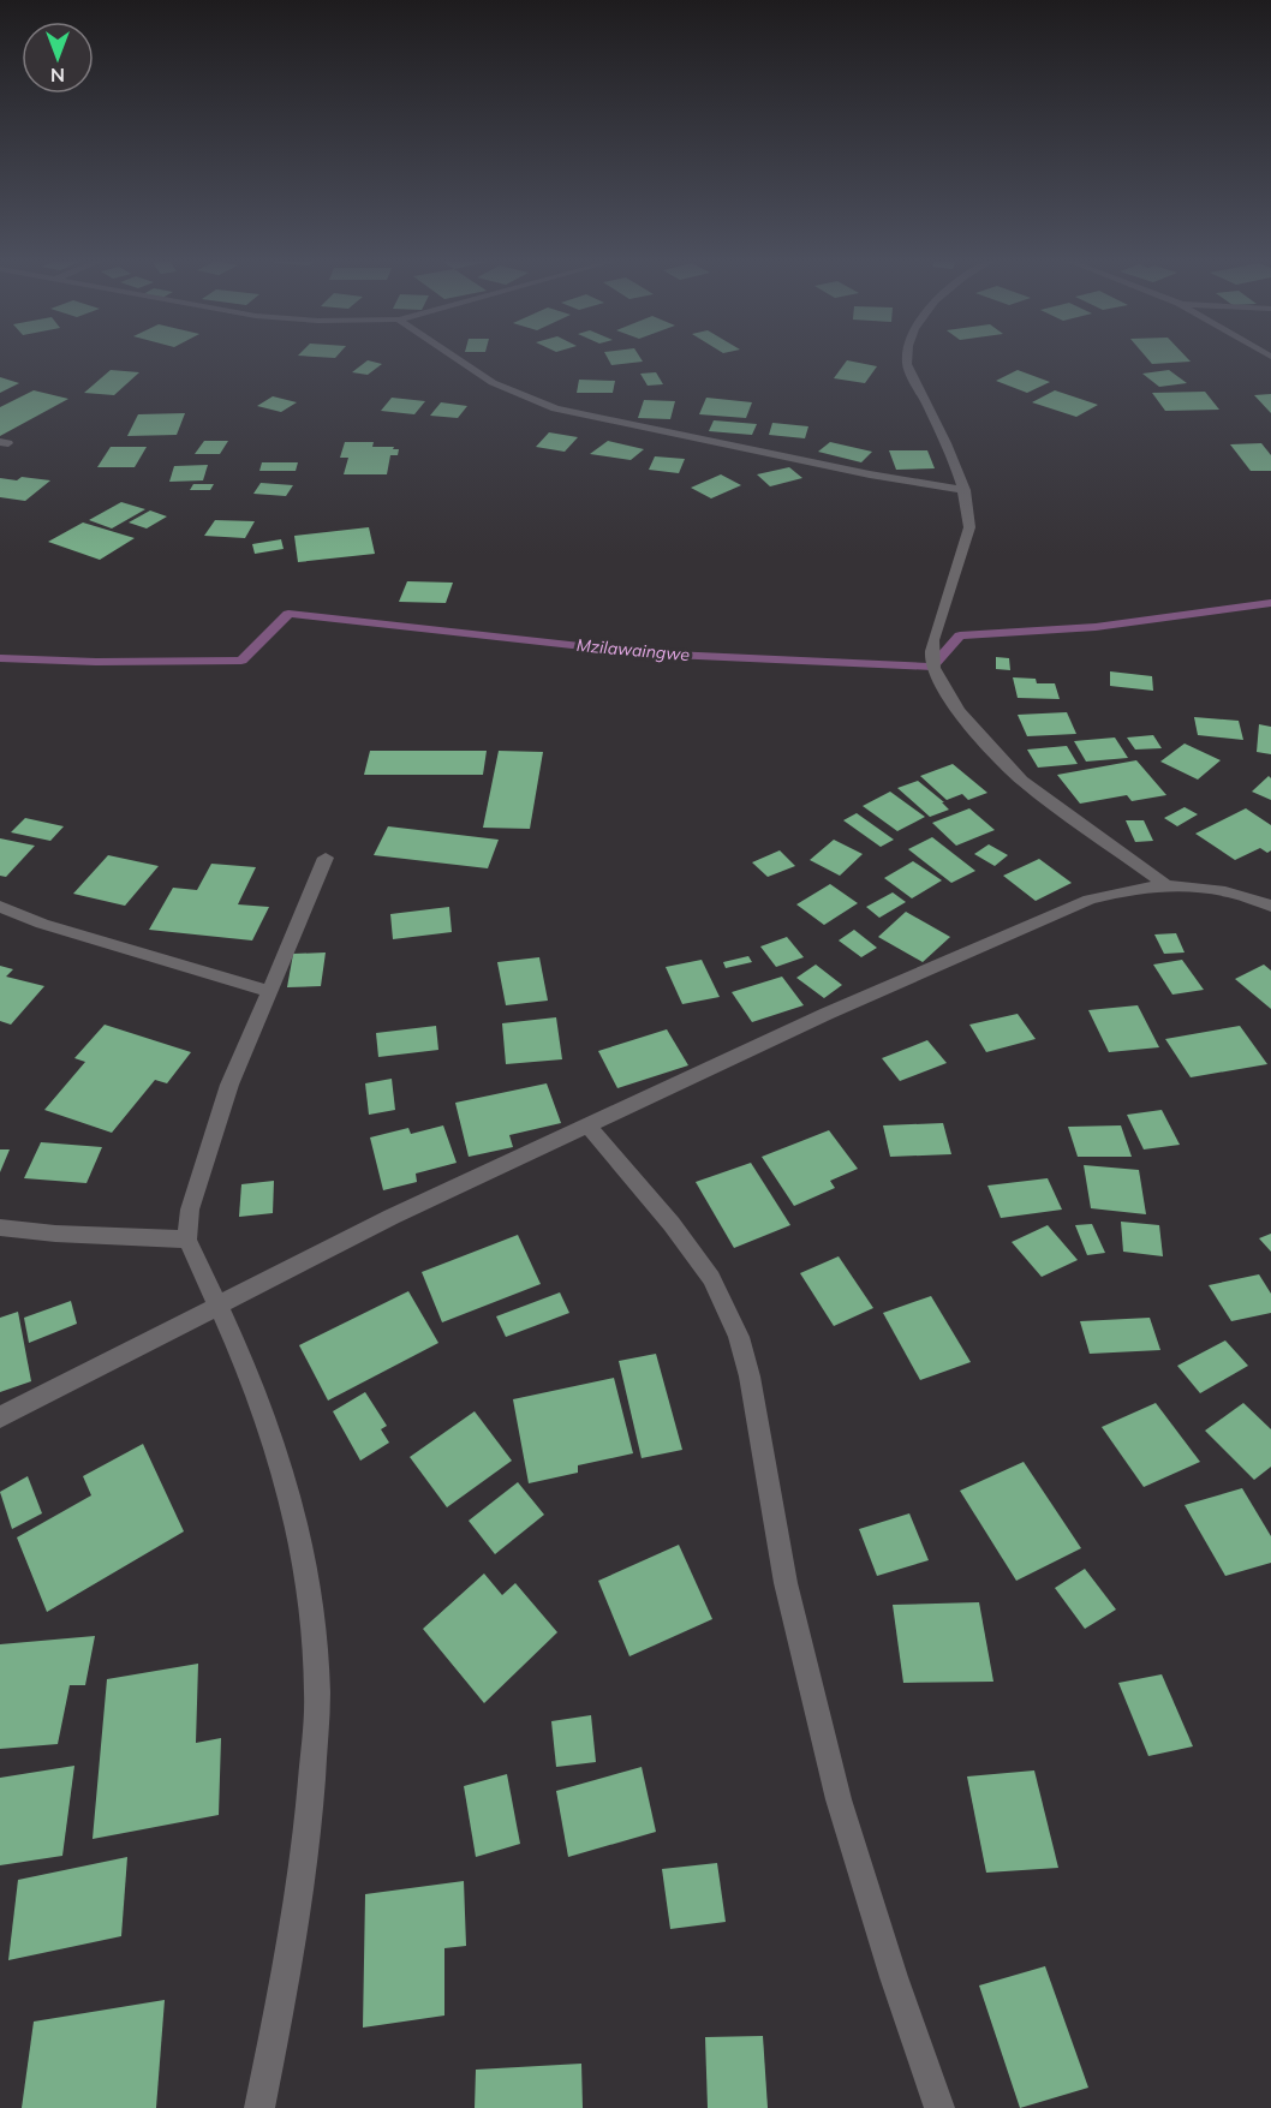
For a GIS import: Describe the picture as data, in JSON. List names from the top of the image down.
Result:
{
  "water": ["Mzilawaingwe"],
  "north": "bottom"
}
